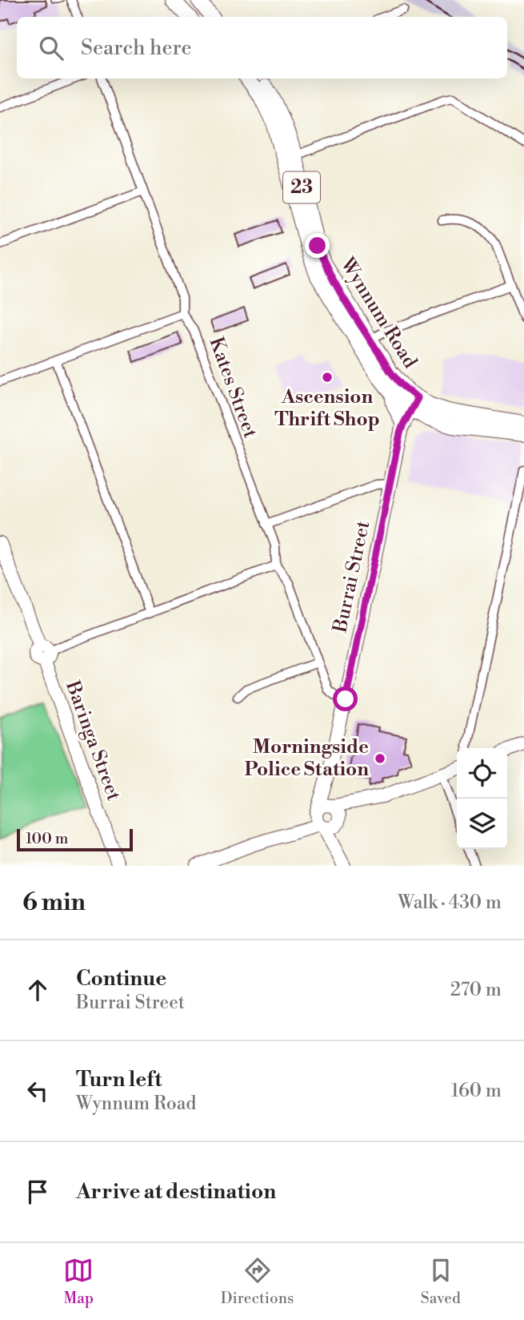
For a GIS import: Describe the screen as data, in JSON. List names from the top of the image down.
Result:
{
  "streets": {
    "main road": ["23", "Wynnum Road"],
    "street": ["Kates Street", "Burrai Street", "Baringa Street"]
  },
  "crossings": [
    ["Wynnum Road", "Burrai Street"],
    ["Kates Street", "Burrai Street"]
  ],
  "places": ["Ascension Thrift Shop", "Morningside Police Station"],
  "scale_bar": "100 m",
  "page": {
    "search": "Search here",
    "scale": "100 m",
    "heading": ["6 min", "Walk · 430 m"],
    "list": [
      ["Continue", "Burrai Street", "270 m"],
      ["Turn left", "Wynnum Road", "160 m"],
      "Arrive at destination"
    ],
    "nav": ["Map", "Directions", "Saved"]
  }
}
